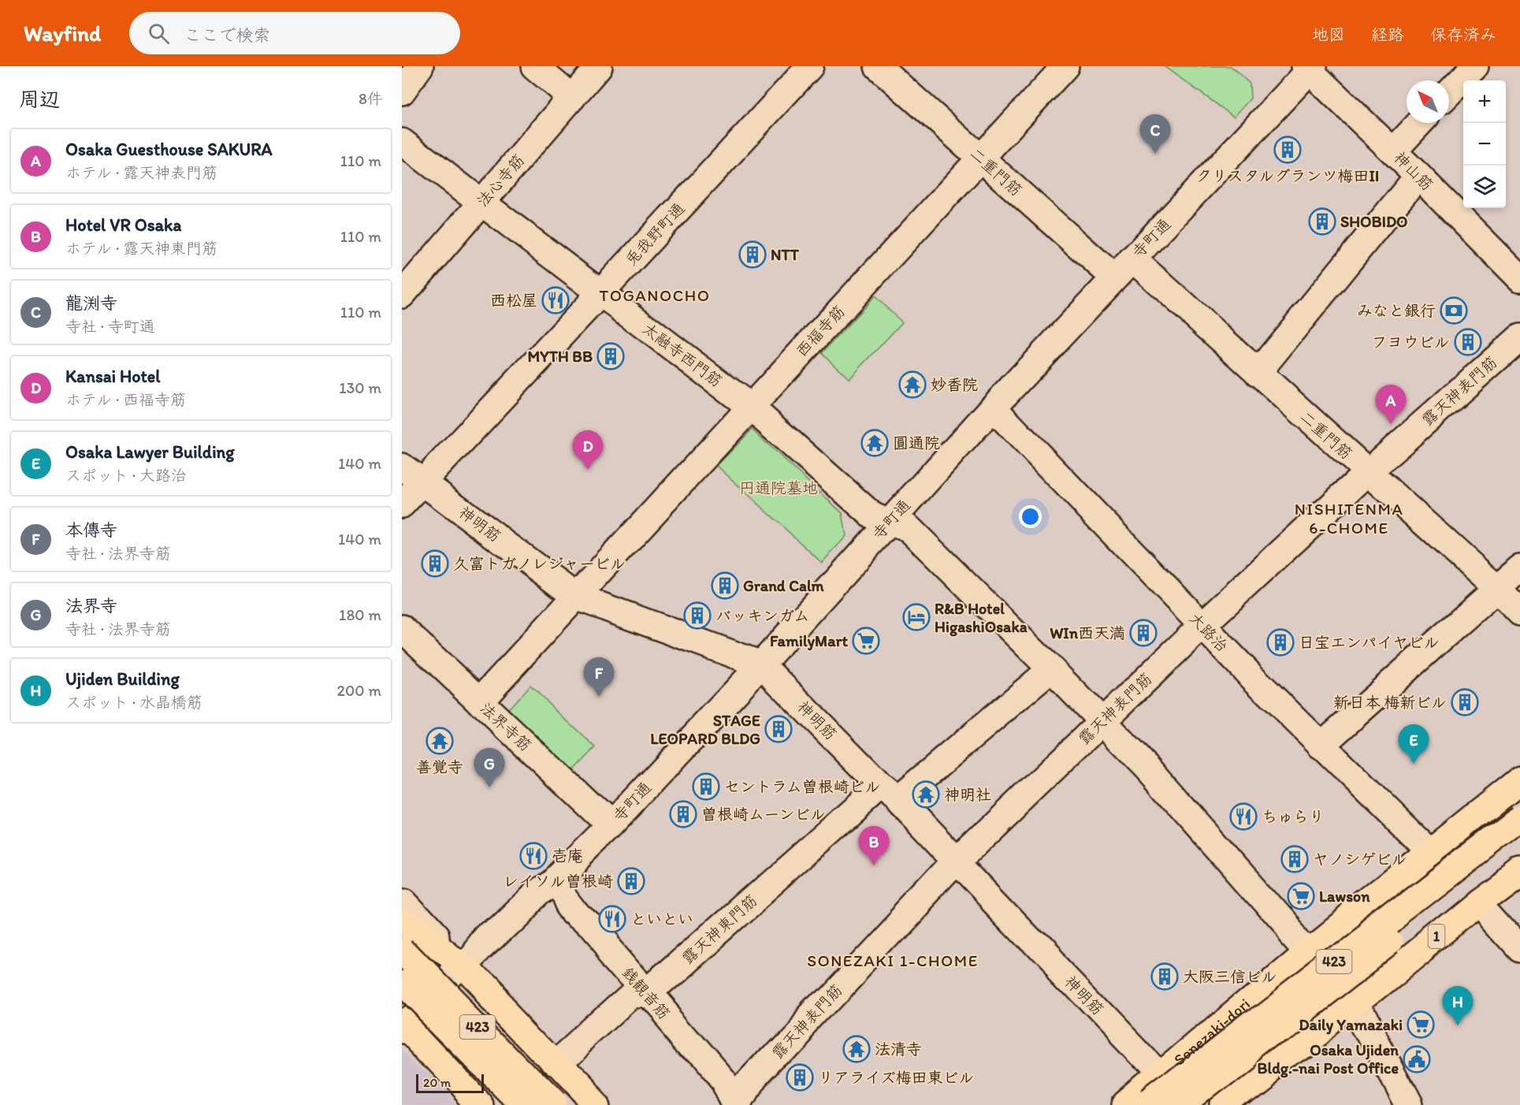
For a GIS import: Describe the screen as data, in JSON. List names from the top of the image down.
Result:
{
  "streets": {
    "highway": ["1", "423", "Sonezaki-dori"],
    "street": [
      "神山筋",
      "二重門筋",
      "法心寺筋",
      "兎我野町通",
      "寺町通",
      "西福寺筋",
      "太融寺西門筋",
      "露天神表門筋",
      "神明筋",
      "大路治",
      "法界寺筋",
      "露天神東門筋",
      "銭観音筋"
    ]
  },
  "crossings": [
    ["神山筋", "寺町通"],
    ["二重門筋", "寺町通"],
    ["二重門筋", "西福寺筋"],
    ["二重門筋", "露天神表門筋"],
    ["法心寺筋", "太融寺西門筋"],
    ["兎我野町通", "太融寺西門筋"],
    ["兎我野町通", "神明筋"],
    ["寺町通", "太融寺西門筋"],
    ["寺町通", "神明筋"],
    ["寺町通", "大路治"],
    ["寺町通", "法界寺筋"],
    ["寺町通", "423"],
    ["寺町通", "銭観音筋"],
    ["西福寺筋", "太融寺西門筋"],
    ["西福寺筋", "神明筋"],
    ["西福寺筋", "法界寺筋"],
    ["太融寺西門筋", "露天神表門筋"],
    ["太融寺西門筋", "露天神東門筋"],
    ["太融寺西門筋", "1"],
    ["太融寺西門筋", "Sonezaki-dori"],
    ["露天神表門筋", "神明筋"],
    ["露天神表門筋", "大路治"],
    ["露天神表門筋", "銭観音筋"],
    ["神明筋", "露天神東門筋"],
    ["神明筋", "Sonezaki-dori"],
    ["大路治", "Sonezaki-dori"],
    ["露天神東門筋", "423"],
    ["露天神東門筋", "銭観音筋"]
  ],
  "districts": ["TOGANOCHO", "NISHITENMA 6-CHOME", "SONEZAKI 1-CHOME"],
  "parks": ["円通院墓地"],
  "places": {
    "building": [
      "クリスタルグランツ梅田II",
      "SHOBIDO",
      "NTT",
      "フヨウビル",
      "MYTH BB",
      "久富トガノレジャービル",
      "Grand Calm",
      "バッキンガム",
      "WIn西天満",
      "日宝エンパイヤビル",
      "新日本 梅新ビル",
      "STAGE LEOPARD BLDG",
      "セントラム曽根崎ビル",
      "曽根崎ムーンビル",
      "ヤノシゲビル",
      "レイソル曽根崎",
      "大阪三信ビル",
      "リアライズ梅田東ビル"
    ],
    "restaurant": [
      "西松屋",
      "ちゅらり",
      "壱庵",
      "といとい"
    ],
    "bank": ["みなと銀行"],
    "temple": [
      "妙香院",
      "圓通院",
      "善覚寺",
      "神明社",
      "法清寺"
    ],
    "hotel": ["R&B Hotel HigashiOsaka"],
    "supermarket": ["FamilyMart", "Lawson", "Daily Yamazaki"],
    "public building": ["Osaka Ujiden Bldg.-nai Post Office"]
  },
  "scale_bar": "20 m",
  "north": "top left",
  "page": {
    "header": "Wayfind",
    "search": "ここで検索",
    "nav": ["地図", "経路", "保存済み"],
    "heading": ["周辺", "8件"],
    "map_buttons": ["+", "−"],
    "pins": [
      "C",
      "A",
      "D",
      "F",
      "E",
      "G",
      "B",
      "H"
    ],
    "list": [
      {
        "mark": "A",
        "name": "Osaka Guesthouse SAKURA",
        "note": "ホテル · 露天神表門筋",
        "value": "110 m"
      },
      {
        "mark": "B",
        "name": "Hotel VR Osaka",
        "note": "ホテル · 露天神東門筋",
        "value": "110 m"
      },
      {
        "mark": "C",
        "name": "龍渕寺",
        "note": "寺社 · 寺町通",
        "value": "110 m"
      },
      {
        "mark": "D",
        "name": "Kansai Hotel",
        "note": "ホテル · 西福寺筋",
        "value": "130 m"
      },
      {
        "mark": "E",
        "name": "Osaka Lawyer Building",
        "note": "スポット · 大路治",
        "value": "140 m"
      },
      {
        "mark": "F",
        "name": "本傳寺",
        "note": "寺社 · 法界寺筋",
        "value": "140 m"
      },
      {
        "mark": "G",
        "name": "法界寺",
        "note": "寺社 · 法界寺筋",
        "value": "180 m"
      },
      {
        "mark": "H",
        "name": "Ujiden Building",
        "note": "スポット · 水晶橋筋",
        "value": "200 m"
      }
    ],
    "scale": "20 m"
  }
}
